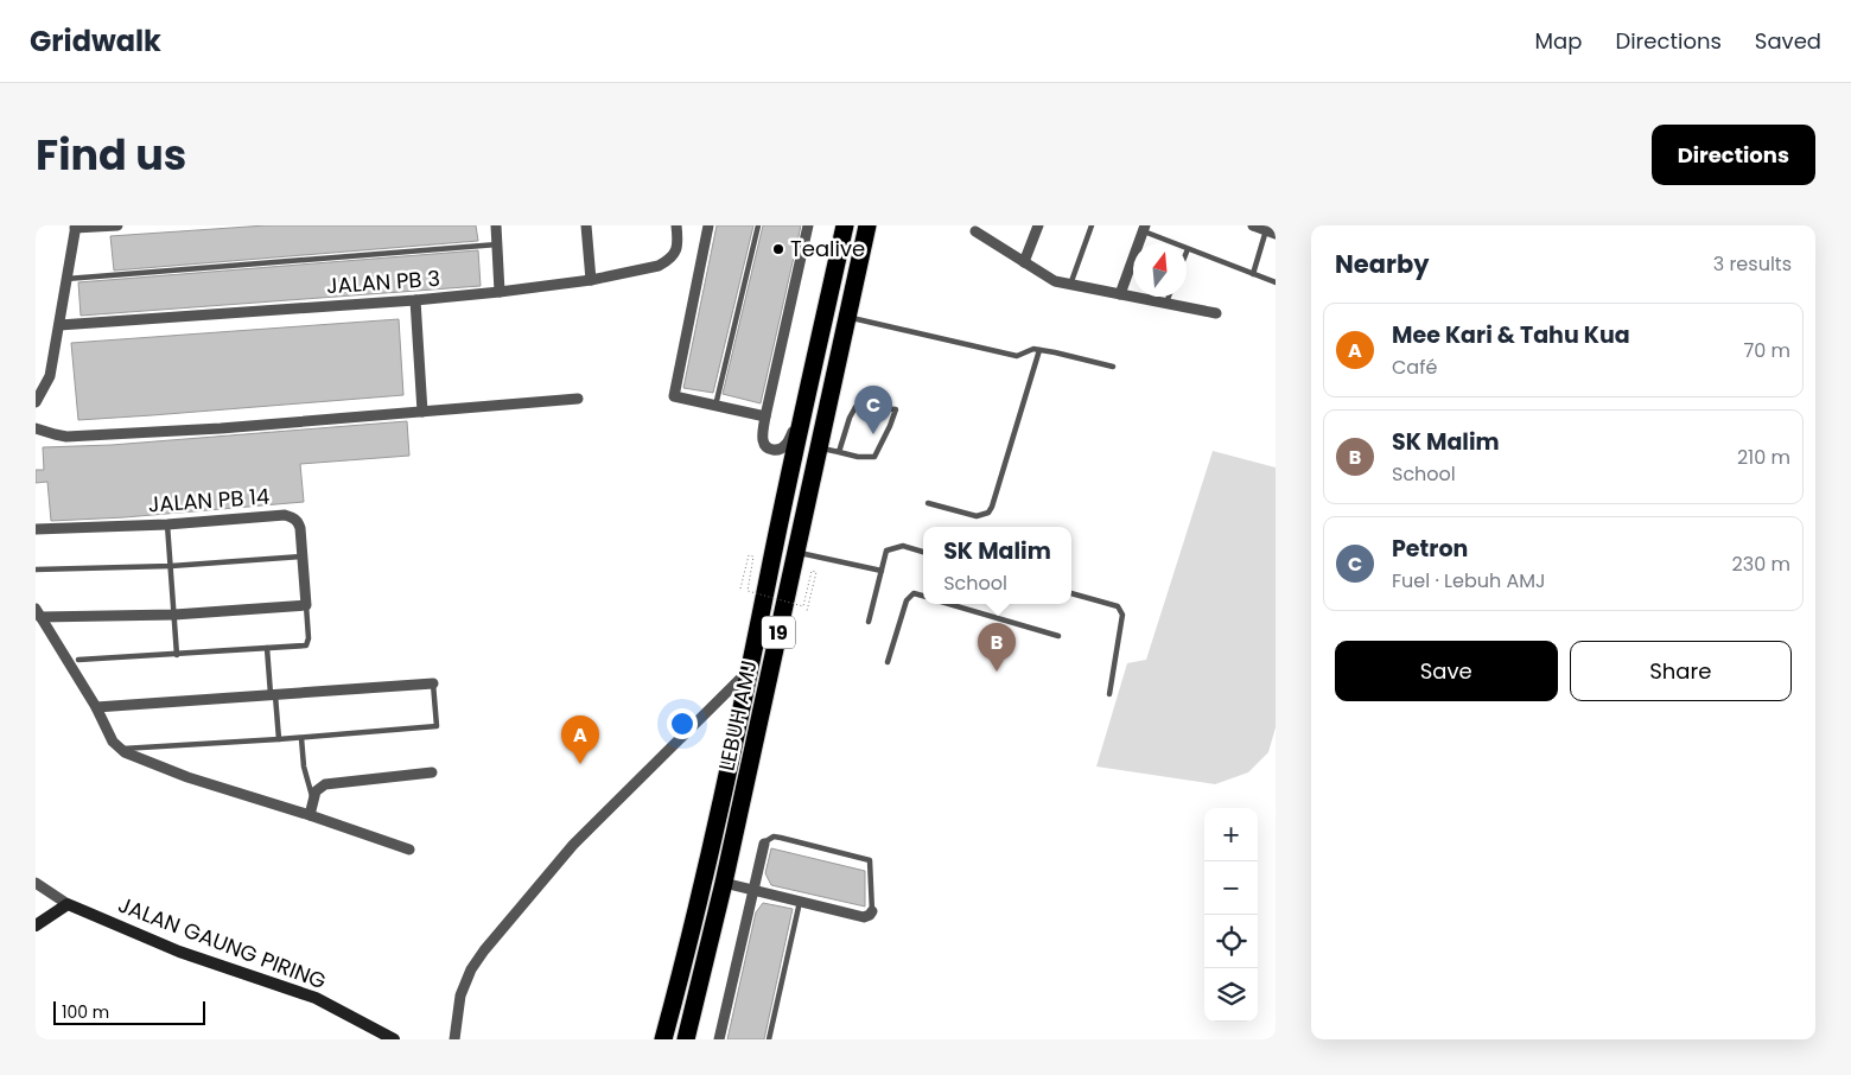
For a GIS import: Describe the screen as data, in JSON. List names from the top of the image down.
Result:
{
  "streets": {
    "highway": ["19", "LEBUH AMJ"],
    "street": ["JALAN PB 3", "JALAN PB 14", "JALAN GAUNG PIRING"]
  },
  "places": ["Tealive"],
  "scale_bar": "100 m",
  "north": "top",
  "page": {
    "header": "Gridwalk",
    "nav": ["Map", "Directions", "Saved"],
    "title": "Find us",
    "buttons": [
      "Directions",
      ["Save", "Share"]
    ],
    "heading": ["Nearby", "3 results"],
    "list": [
      {
        "mark": "A",
        "name": "Mee Kari & Tahu Kua",
        "note": "Café",
        "value": "70 m"
      },
      {
        "mark": "B",
        "name": "SK Malim",
        "note": "School",
        "value": "210 m"
      },
      {
        "mark": "C",
        "name": "Petron",
        "note": "Fuel · Lebuh AMJ",
        "value": "230 m"
      }
    ],
    "pins": ["C", "B", "A"],
    "popup": ["SK Malim", "School"],
    "map_buttons": ["+", "−"],
    "scale": "100 m"
  }
}
